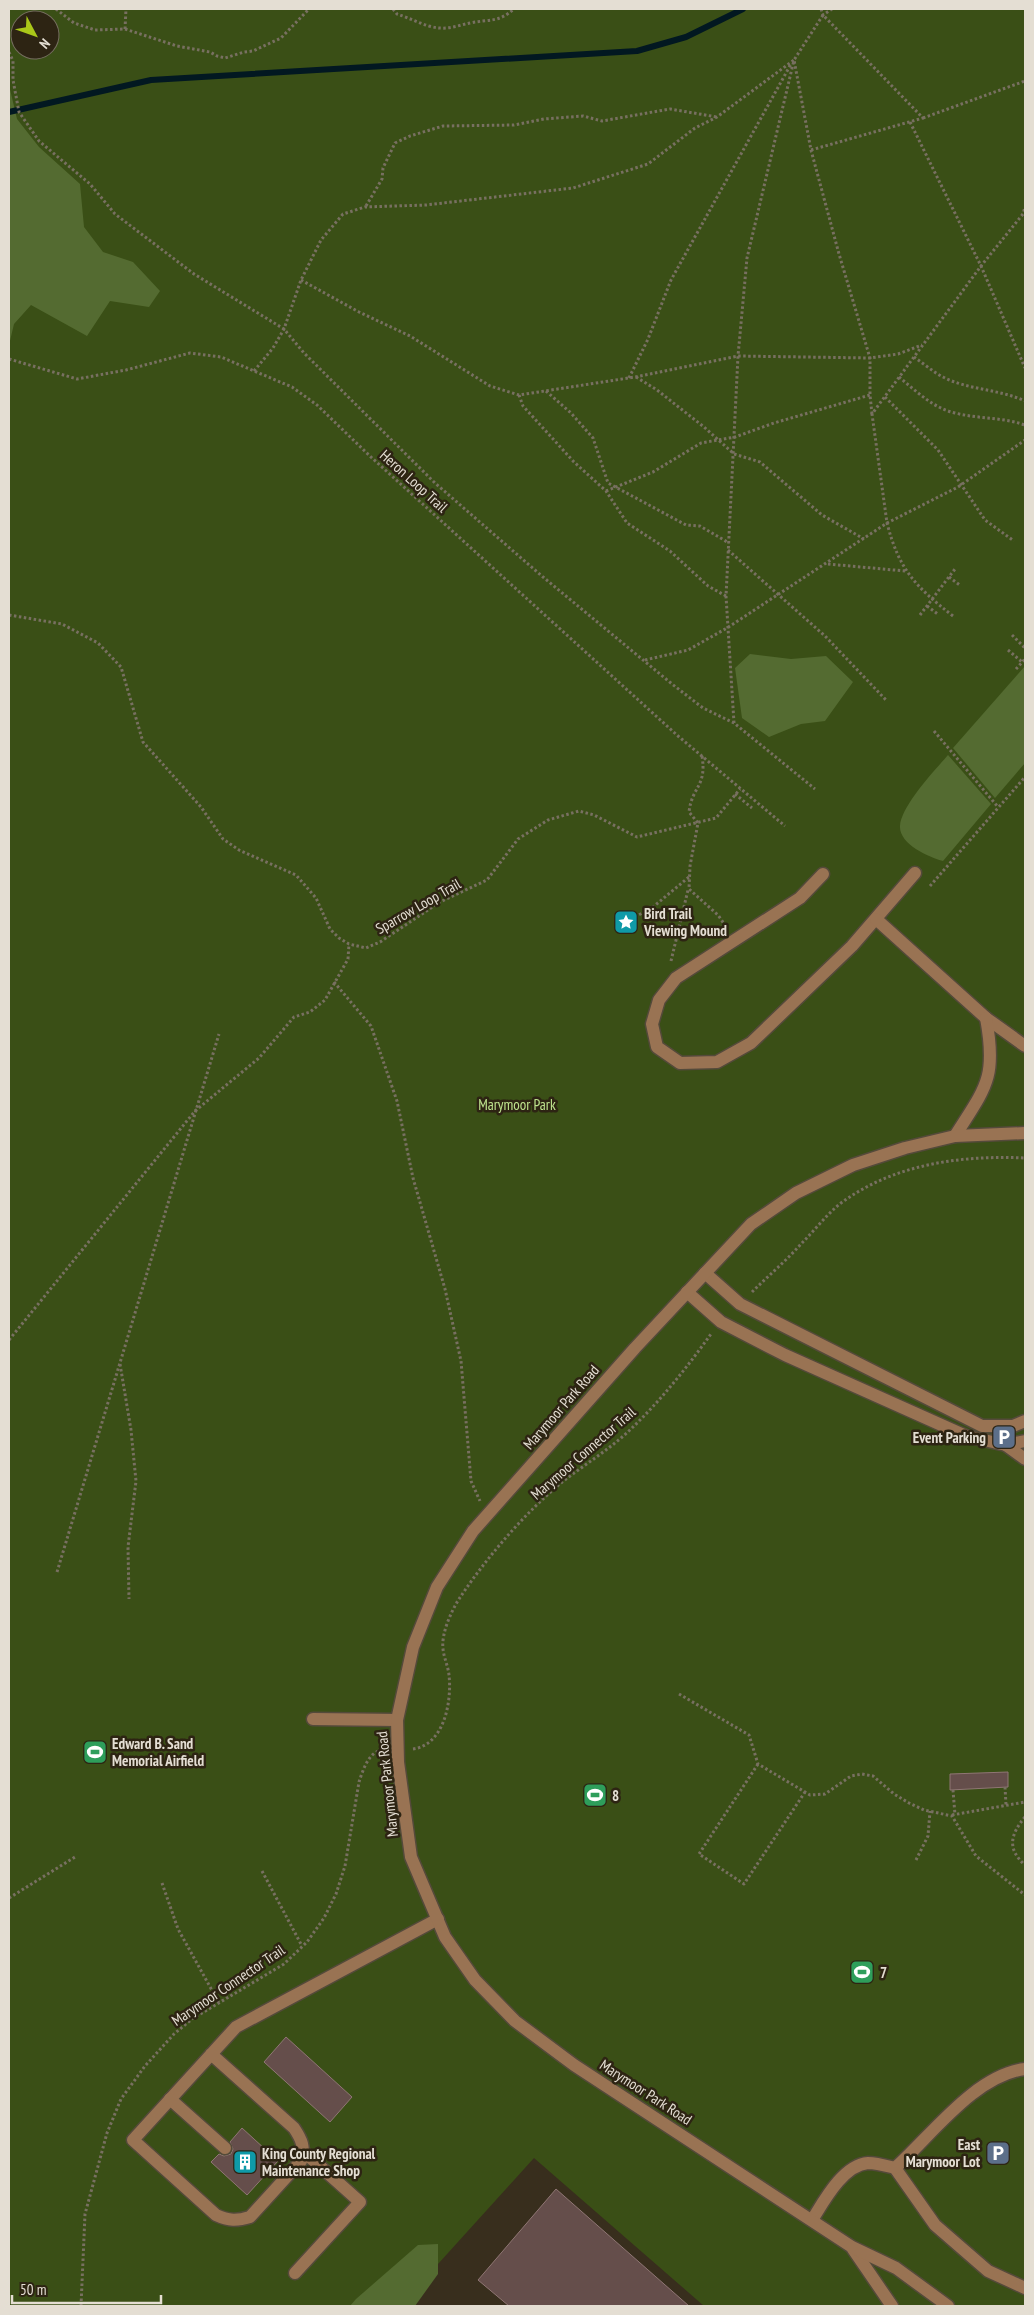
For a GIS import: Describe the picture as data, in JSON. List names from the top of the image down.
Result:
{
  "streets": {
    "street": ["Marymoor Park Road"],
    "path": ["Heron Loop Trail", "Sparrow Loop Trail", "Marymoor Connector Trail"]
  },
  "crossings": [
    ["Heron Loop Trail", "Sparrow Loop Trail"]
  ],
  "parks": ["Marymoor Park"],
  "places": {
    "place": ["Bird Trail Viewing Mound"],
    "parking": ["Event Parking", "East Marymoor Lot"],
    "sports": ["Edward B. Sand Memorial Airfield", "8", "7"],
    "building": ["King County Regional Maintenance Shop"]
  },
  "scale_bar": "50 m",
  "north": "bottom right"
}
